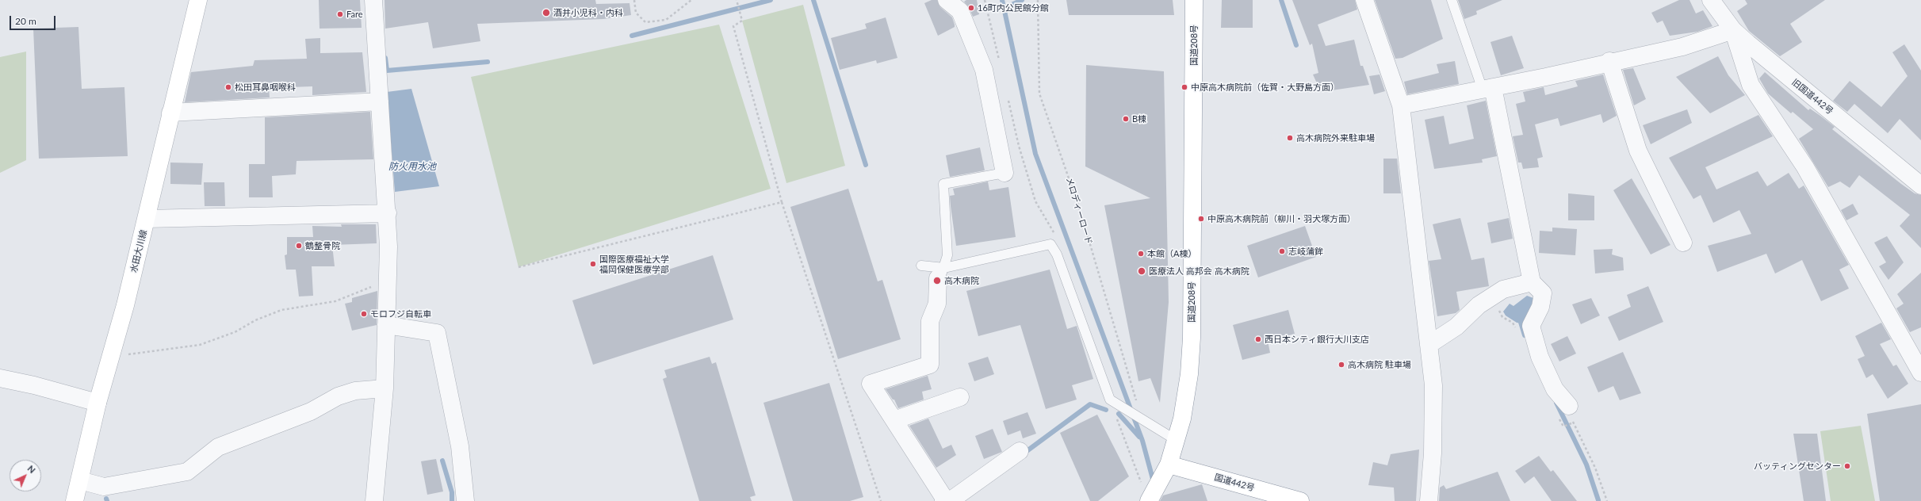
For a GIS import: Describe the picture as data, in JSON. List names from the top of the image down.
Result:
{
  "streets": {
    "main road": ["国道208号", "水田大川線", "国道442号"],
    "street": ["旧国道442号"],
    "path": ["メロディーロード"]
  },
  "crossings": [
    ["国道208号", "国道442号"]
  ],
  "water": ["防火用水池"],
  "places": [
    "16町内公民館分館",
    "酒井小児科・内科",
    "Fare",
    "松田耳鼻咽喉科",
    "中原高木病院前（佐賀・大野島方面）",
    "B棟",
    "高木病院外来駐車場",
    "中原高木病院前（柳川・羽犬塚方面）",
    "鶴整骨院",
    "志岐蒲鉾",
    "本館（A棟）",
    "国際医療福祉大学 福岡保健医療学部",
    "医療法人 高邦会 高木病院",
    "高木病院",
    "モロフジ自転車",
    "西日本シティ銀行大川支店",
    "高木病院 駐車場",
    "バッティングセンター"
  ],
  "scale_bar": "20 m",
  "north": "top right"
}
